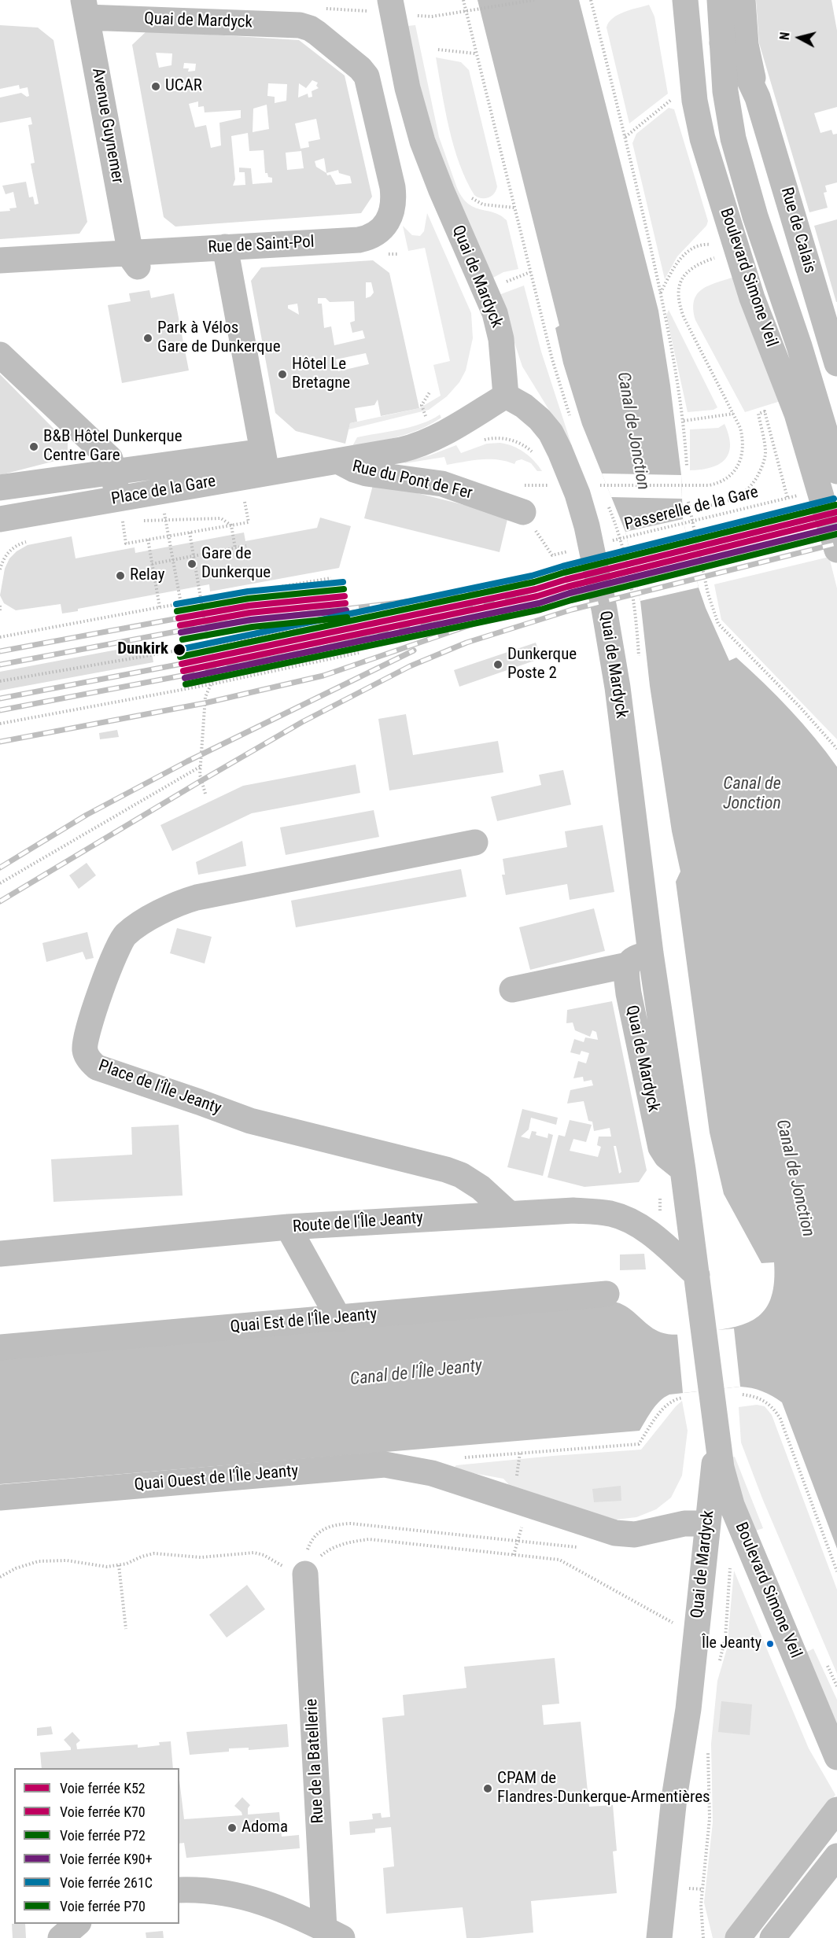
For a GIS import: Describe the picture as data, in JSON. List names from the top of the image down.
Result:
{
  "streets": {
    "street": [
      "Quai de Mardyck",
      "Avenue Guynemer",
      "Rue de Calais",
      "Rue de Saint-Pol",
      "Boulevard Simone Veil",
      "Rue du Pont de Fer",
      "Place de la Gare",
      "Place de l'Île Jeanty",
      "Route de l'Île Jeanty",
      "Quai Est de l'Île Jeanty",
      "Quai Ouest de l'Île Jeanty",
      "Rue de la Batellerie"
    ],
    "path": ["Passerelle de la Gare"]
  },
  "crossings": [
    ["Quai de Mardyck", "Avenue Guynemer"],
    ["Quai de Mardyck", "Rue de Saint-Pol"],
    ["Quai de Mardyck", "Boulevard Simone Veil"],
    ["Quai de Mardyck", "Rue du Pont de Fer"],
    ["Quai de Mardyck", "Route de l'Île Jeanty"],
    ["Quai de Mardyck", "Quai Ouest de l'Île Jeanty"],
    ["Avenue Guynemer", "Rue de Saint-Pol"],
    ["Rue de Calais", "Boulevard Simone Veil"],
    ["Rue du Pont de Fer", "Place de la Gare"],
    ["Place de l'Île Jeanty", "Route de l'Île Jeanty"]
  ],
  "water": ["Canal de Jonction", "Canal de l'Île Jeanty"],
  "places": [
    "UCAR",
    "Park à Vélos Gare de Dunkerque",
    "Hôtel Le Bretagne",
    "B&B Hôtel Dunkerque Centre Gare",
    "Gare de Dunkerque",
    "Relay",
    "Dunkirk",
    "Dunkerque Poste 2",
    "Île Jeanty",
    "CPAM de Flandres-Dunkerque-Armentières",
    "Adoma"
  ],
  "lines": [
    "rail line 261C",
    "rail line P72",
    "rail line K52",
    "rail line K70",
    "rail line K90+",
    "rail line P70"
  ],
  "legend": [
    "Voie ferrée K52",
    "Voie ferrée K70",
    "Voie ferrée P72",
    "Voie ferrée K90+",
    "Voie ferrée 261C",
    "Voie ferrée P70"
  ],
  "north": "left"
}
